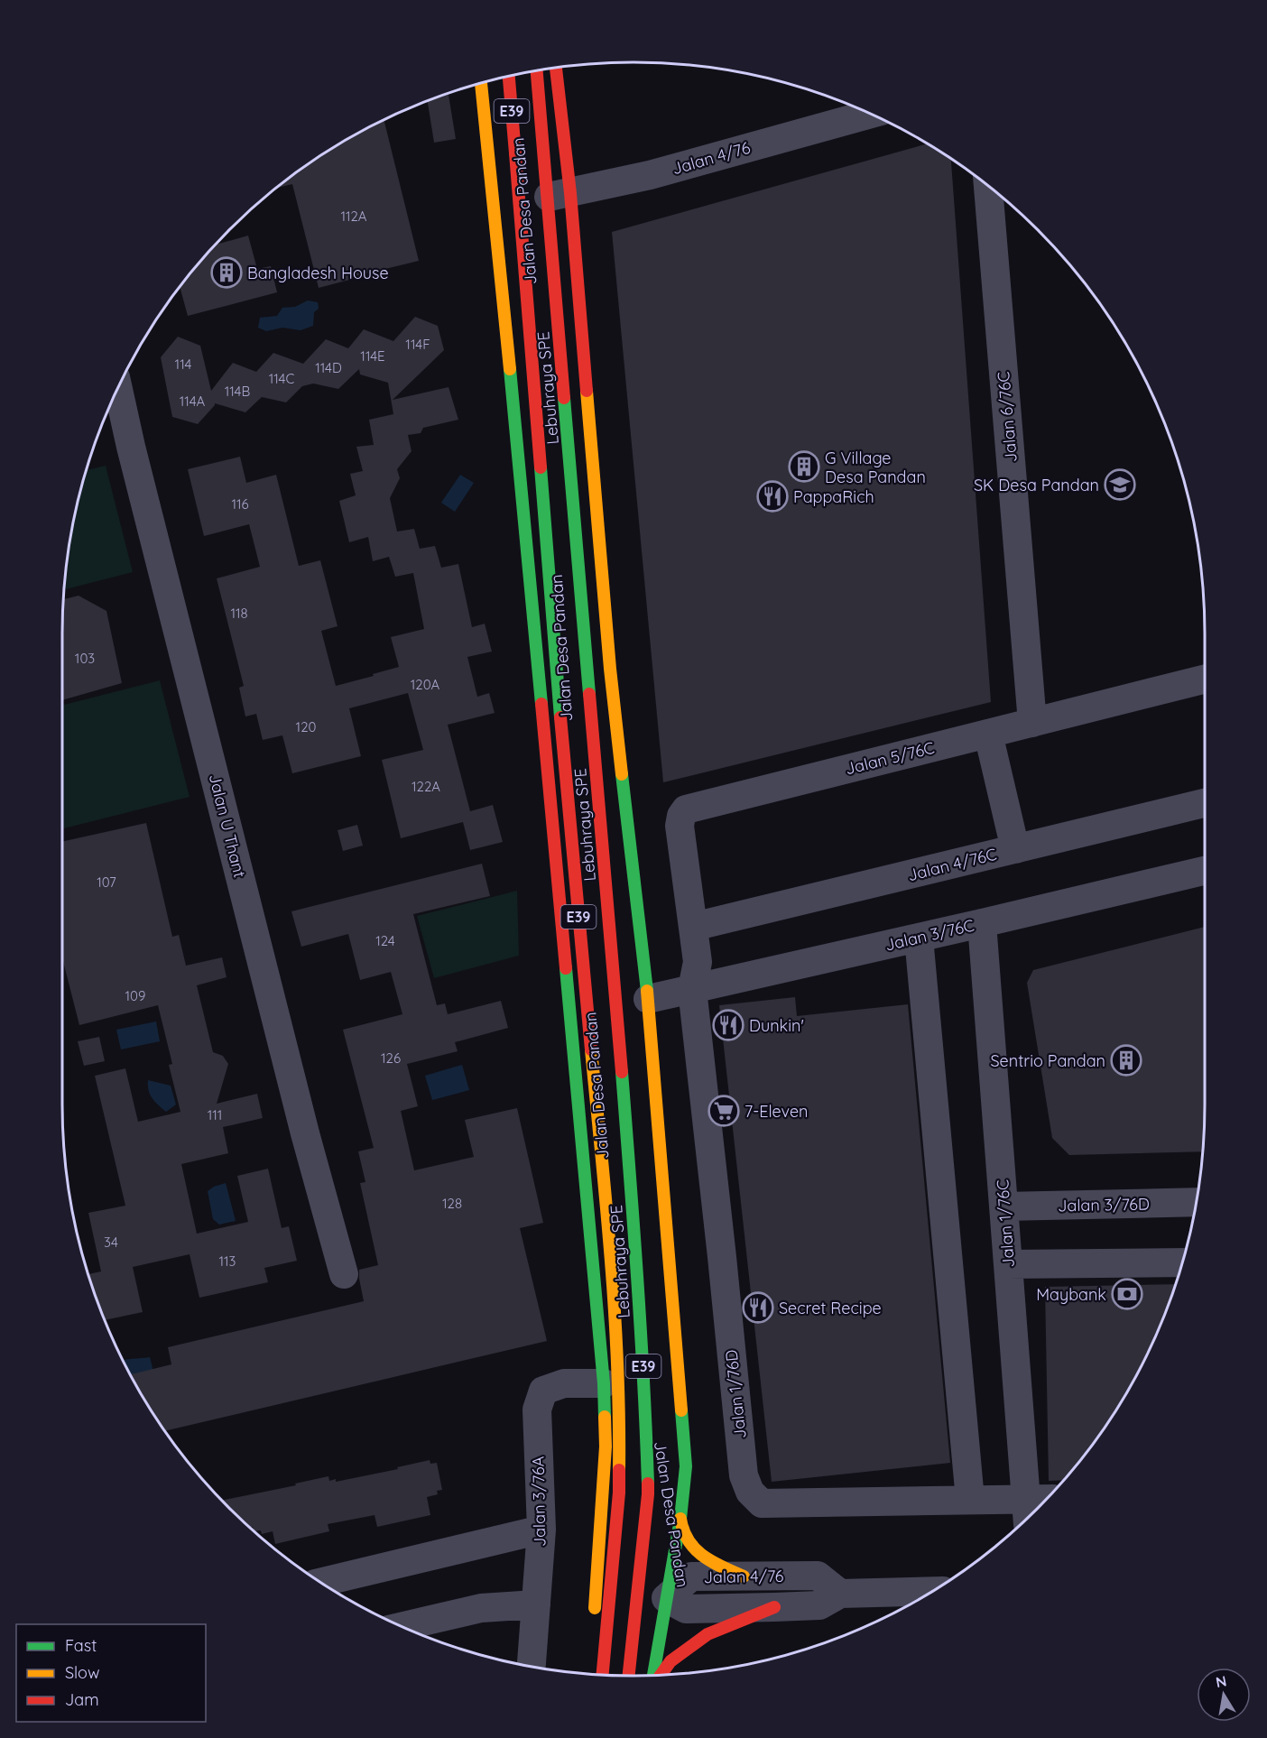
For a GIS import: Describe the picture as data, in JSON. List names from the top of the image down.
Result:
{
  "streets": {
    "main road": ["E39", "Jalan Desa Pandan", "Lebuhraya SPE"],
    "street": [
      "Jalan 4/76",
      "Jalan 6/76C",
      "Jalan 5/76C",
      "Jalan U Thant",
      "Jalan 4/76C",
      "Jalan 3/76C",
      "Jalan 3/76D",
      "Jalan 1/76C",
      "Jalan 1/76D",
      "Jalan 3/76A"
    ]
  },
  "crossings": [
    ["Jalan 4/76", "Jalan Desa Pandan"],
    ["Jalan Desa Pandan", "Jalan 3/76C"],
    ["Jalan Desa Pandan", "Jalan 3/76A"],
    ["Jalan 6/76C", "Jalan 5/76C"],
    ["Jalan 5/76C", "Jalan 4/76C"],
    ["Jalan 3/76C", "Jalan 1/76C"],
    ["Jalan 3/76C", "Jalan 1/76D"],
    ["Jalan 3/76D", "Jalan 1/76C"],
    ["Jalan 1/76C", "Jalan 1/76D"]
  ],
  "places": {
    "building": ["Bangladesh House", "G Village Desa Pandan", "Sentrio Pandan"],
    "school or university": ["SK Desa Pandan"],
    "restaurant": ["PappaRich", "Dunkin'", "Secret Recipe"],
    "supermarket": ["7-Eleven"],
    "bank": ["Maybank"]
  },
  "house_numbers": [
    "112A",
    "114F",
    "114E",
    "114",
    "114D",
    "114C",
    "114B",
    "114A",
    "116",
    "118",
    "103",
    "120A",
    "120",
    "122A",
    "107",
    "124",
    "109",
    "126",
    "111",
    "128",
    "34",
    "113"
  ],
  "legend": ["Fast", "Slow", "Jam"],
  "north": "top"
}
